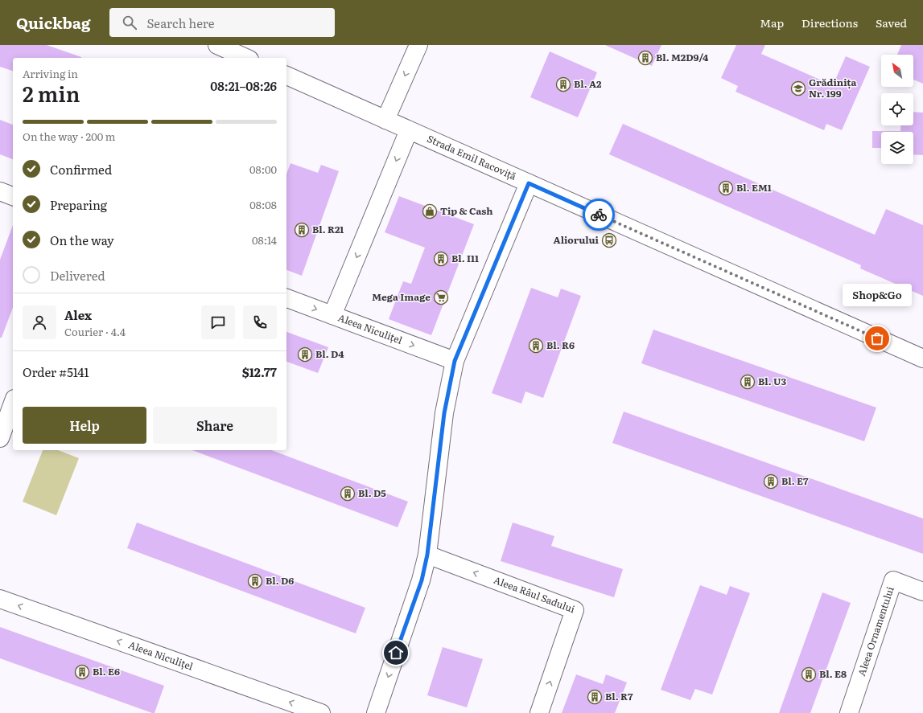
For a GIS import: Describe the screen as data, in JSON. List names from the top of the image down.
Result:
{
  "streets": {
    "street": [
      "Strada Emil Racoviță",
      "Aleea Niculițel",
      "Aleea Râul Sadului",
      "Aleea Ornamentului"
    ]
  },
  "places": {
    "building": [
      "Bl. M2D9/4",
      "Bl. A2",
      "Bl. EM1",
      "Bl. R21",
      "Bl. I11",
      "Bl. R6",
      "Bl. D4",
      "Bl. U3",
      "Bl. E7",
      "Bl. D5",
      "Bl. D6",
      "Bl. E6",
      "Bl. E8",
      "Bl. R7"
    ],
    "school or university": ["Grădinița Nr. 199"],
    "shop": ["Tip & Cash"],
    "bus stop": ["Aliorului"],
    "supermarket": ["Mega Image"],
    "other": ["Shop&Go"]
  },
  "north": "top left",
  "page": {
    "header": "Quickbag",
    "search": "Search here",
    "nav": ["Map", "Directions", "Saved"],
    "heading": ["2 min", "Arriving in", "08:21–08:26"],
    "panel": [
      "Alex",
      "Courier · 4.4",
      "Order #5141",
      "$12.77"
    ],
    "bar": "On the way · 200 m",
    "list": [
      ["Confirmed", "08:00"],
      ["Preparing", "08:08"],
      ["On the way", "08:14"],
      "Delivered"
    ],
    "bubble": "Shop&Go",
    "buttons": ["Help", "Share"]
  }
}
